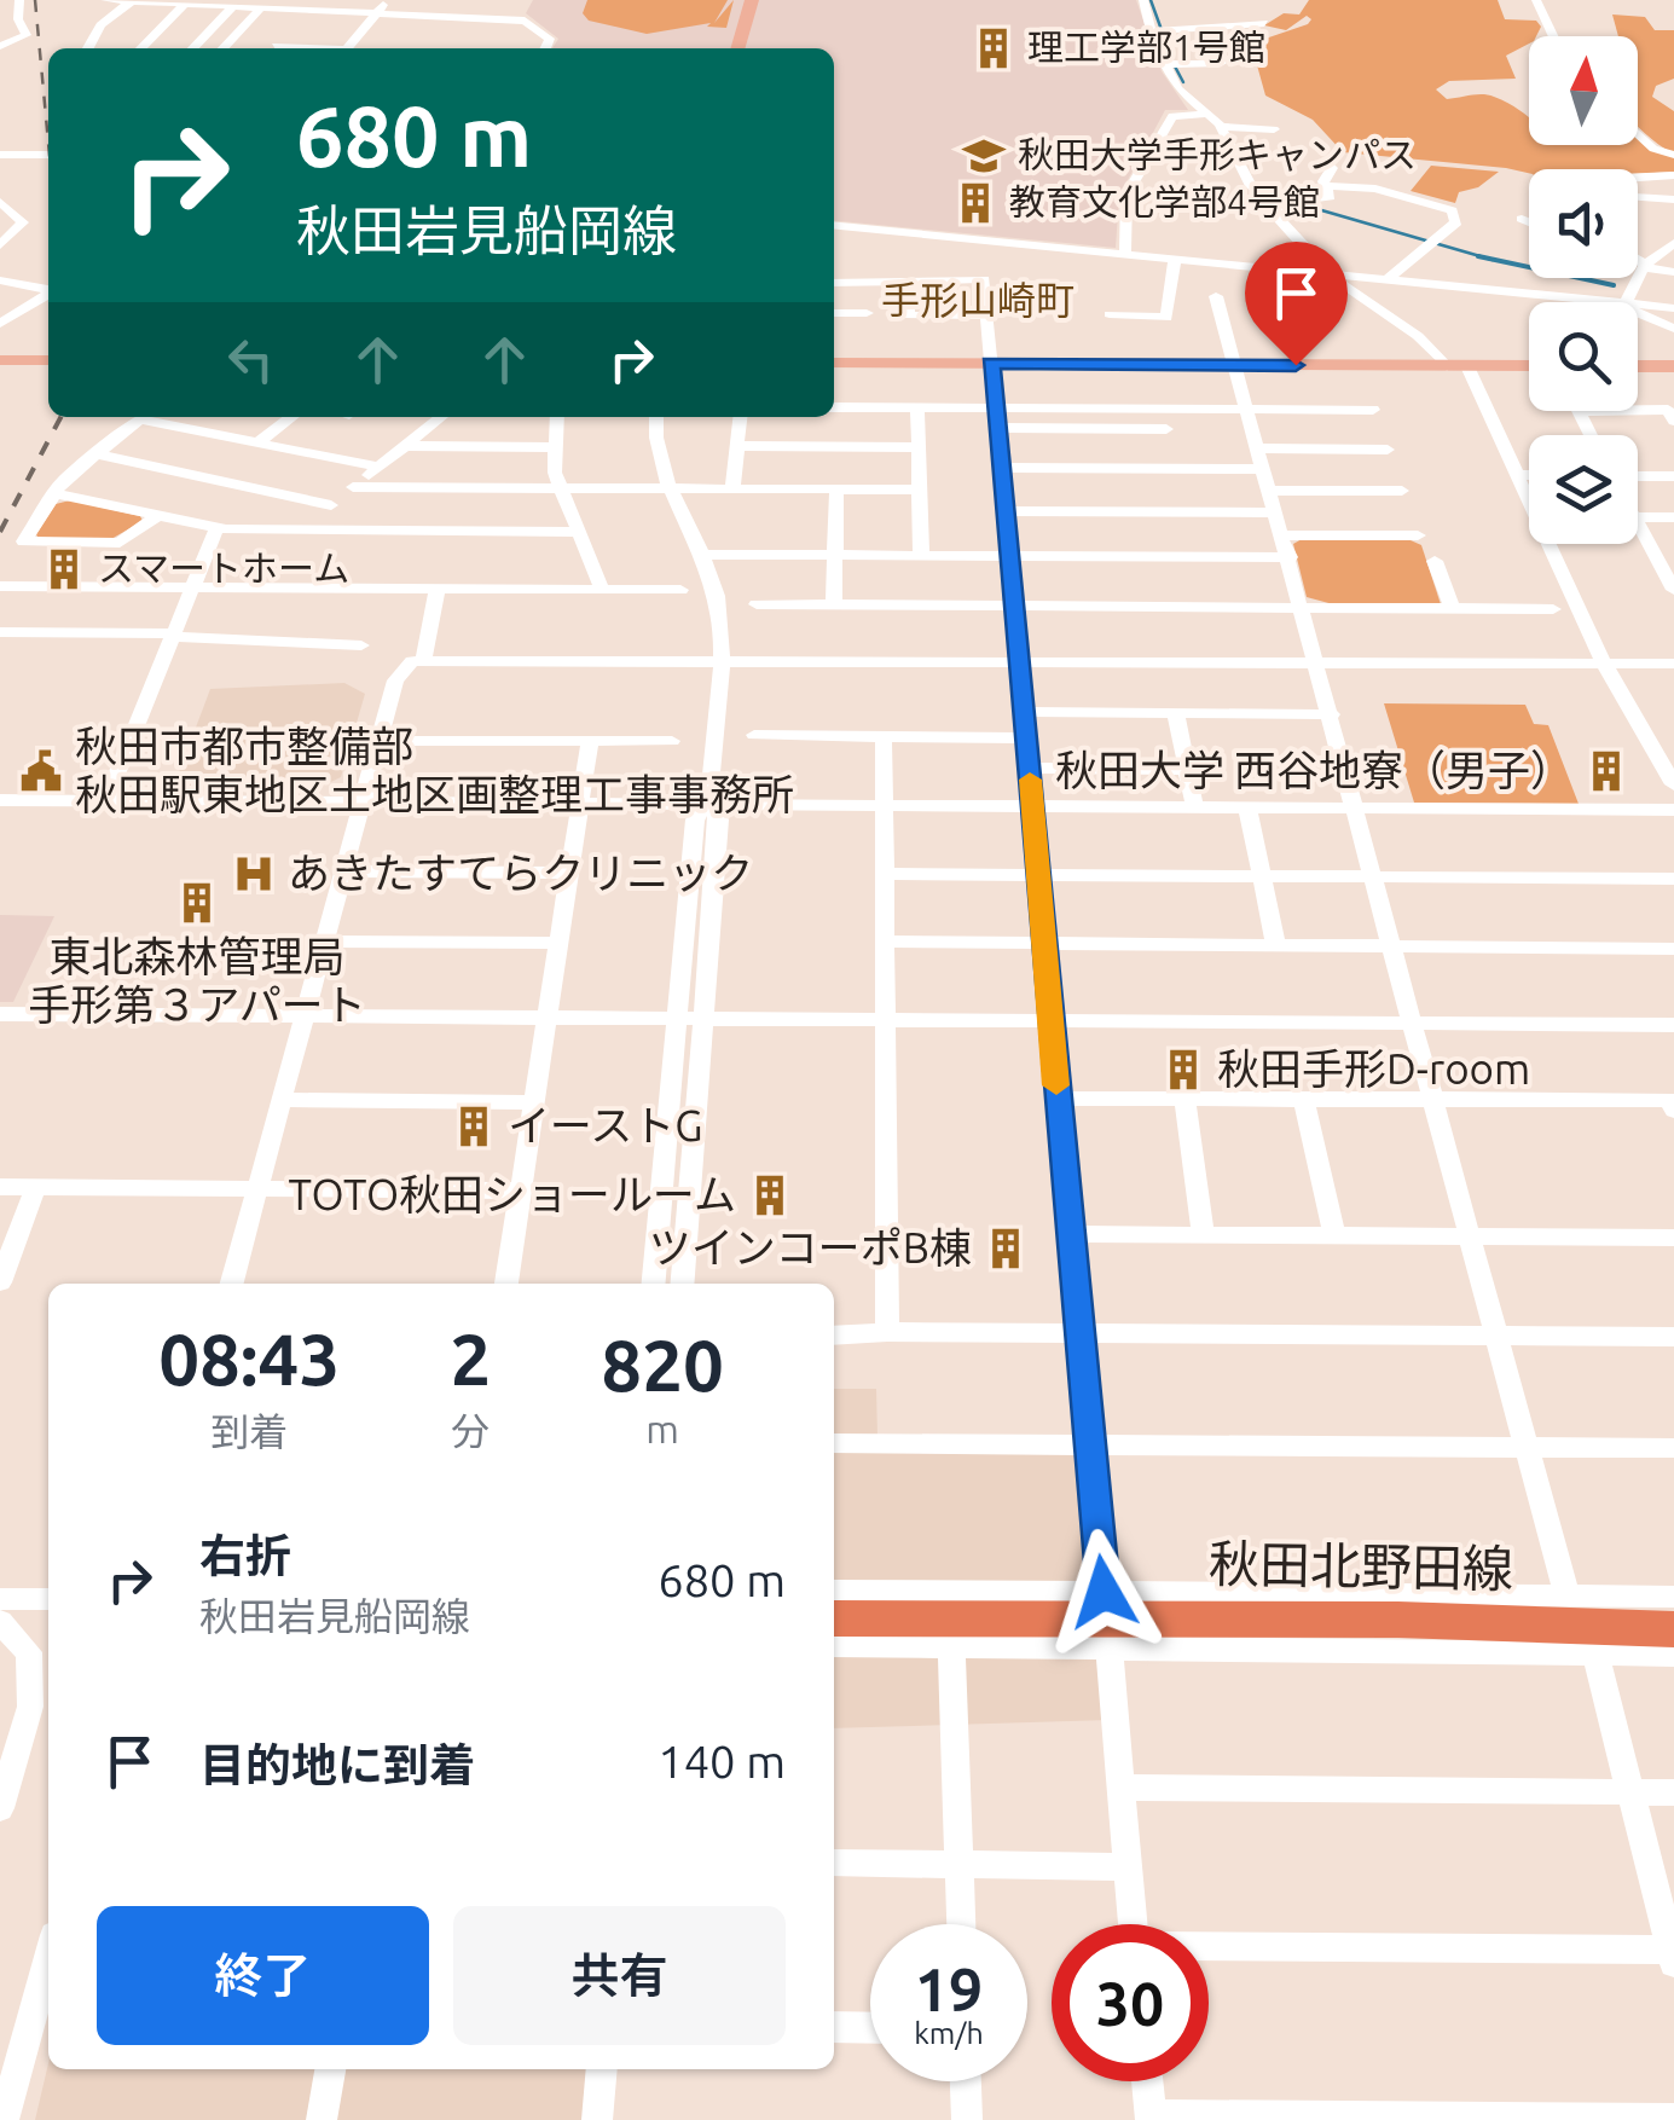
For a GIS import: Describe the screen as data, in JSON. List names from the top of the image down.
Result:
{
  "streets": {
    "highway": ["秋田北野田線"]
  },
  "districts": ["手形山崎町"],
  "places": {
    "building": [
      "理工学部1号館",
      "教育文化学部4号館",
      "スマートホーム",
      "秋田大学 西谷地寮（男子）",
      "東北森林管理局 手形第３アパート",
      "秋田手形D-room",
      "イーストG",
      "TOTO秋田ショールーム",
      "ツインコーポB棟"
    ],
    "school or university": ["秋田大学手形キャンパス"],
    "public building": ["秋田市都市整備部 秋田駅東地区土地区画整理工事事務所"],
    "hospital": ["あきたすてらクリニック"]
  },
  "north": "top",
  "page": {
    "turn": ["680 m", "秋田岩見船岡線"],
    "eta": [
      "08:43",
      "到着",
      "2",
      "分",
      "820",
      "m"
    ],
    "list": [
      {
        "name": "右折",
        "note": "秋田岩見船岡線",
        "value": "680 m"
      },
      {
        "name": "目的地に到着",
        "value": "140 m"
      }
    ],
    "buttons": ["終了", "共有"],
    "speed": "19 km/h",
    "limit": "30"
  }
}
